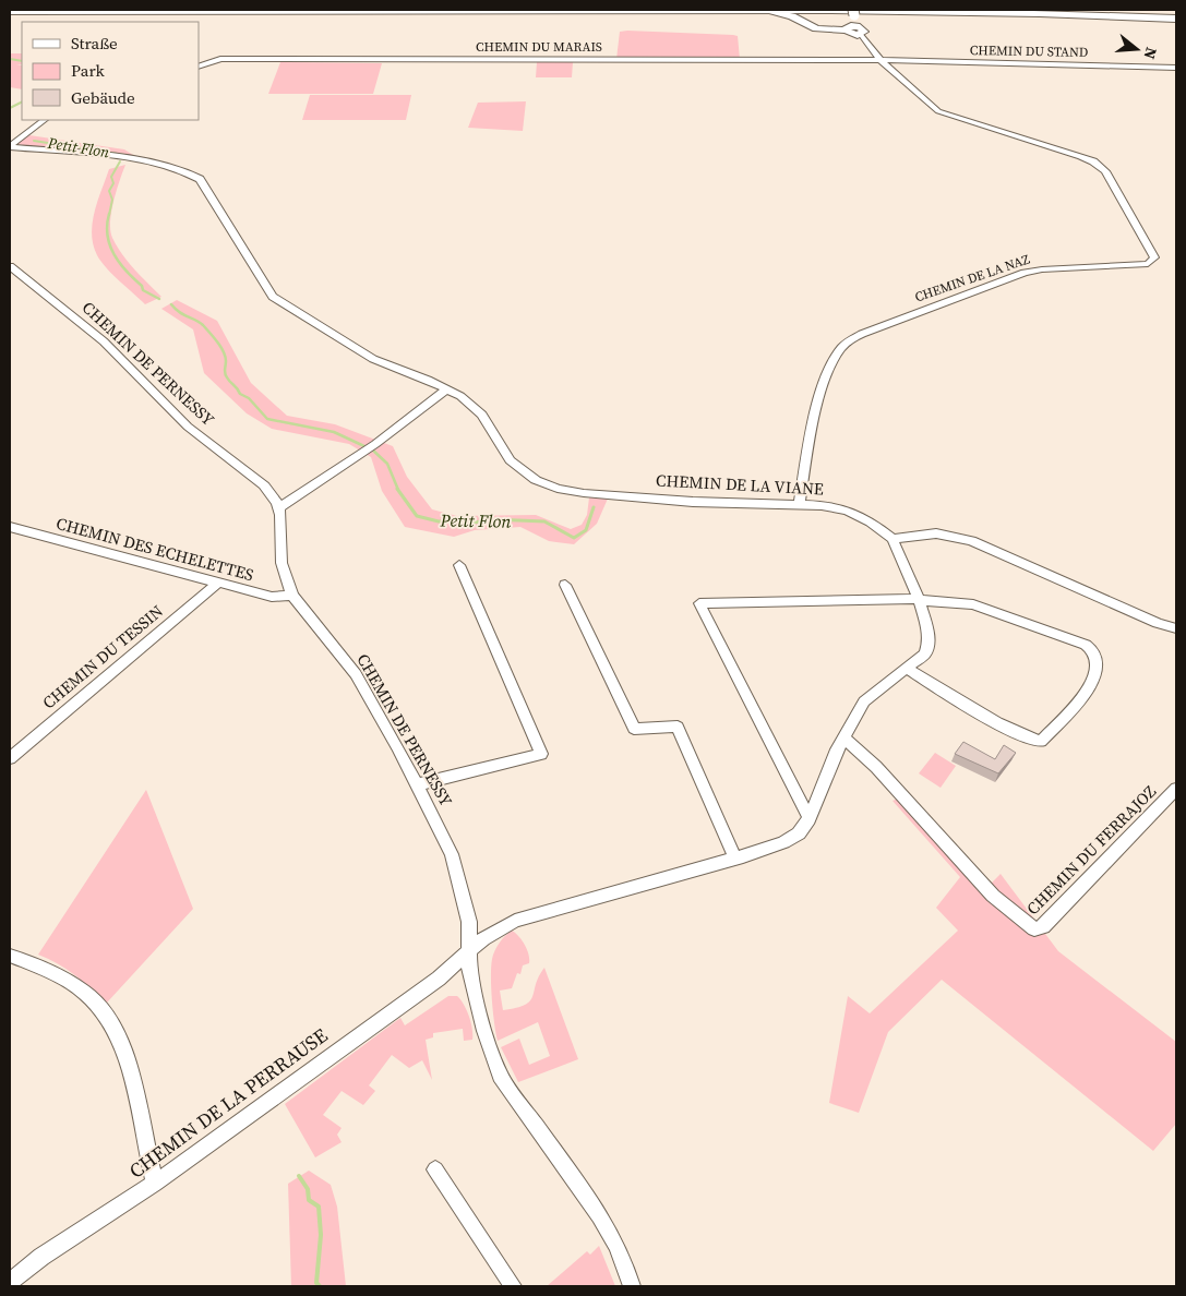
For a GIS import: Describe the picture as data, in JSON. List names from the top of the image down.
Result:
{
  "streets": {
    "street": [
      "CHEMIN DU MARAIS",
      "CHEMIN DU STAND",
      "CHEMIN DE LA NAZ",
      "CHEMIN DE PERNESSY",
      "CHEMIN DE LA VIANE",
      "CHEMIN DES ECHELETTES",
      "CHEMIN DU TESSIN",
      "CHEMIN DU FERRAJOZ",
      "CHEMIN DE LA PERRAUSE"
    ]
  },
  "crossings": [
    ["CHEMIN DU MARAIS", "CHEMIN DU STAND"],
    ["CHEMIN DU MARAIS", "CHEMIN DE LA NAZ"],
    ["CHEMIN DU STAND", "CHEMIN DE LA NAZ"],
    ["CHEMIN DE LA NAZ", "CHEMIN DE LA VIANE"],
    ["CHEMIN DE PERNESSY", "CHEMIN DE LA VIANE"],
    ["CHEMIN DE PERNESSY", "CHEMIN DES ECHELETTES"],
    ["CHEMIN DE PERNESSY", "CHEMIN DE LA PERRAUSE"],
    ["CHEMIN DE LA VIANE", "CHEMIN DU FERRAJOZ"],
    ["CHEMIN DE LA VIANE", "CHEMIN DE LA PERRAUSE"],
    ["CHEMIN DES ECHELETTES", "CHEMIN DU TESSIN"]
  ],
  "water": ["Petit Flon"],
  "legend": ["Straße", "Park", "Gebäude"],
  "north": "right"
}
